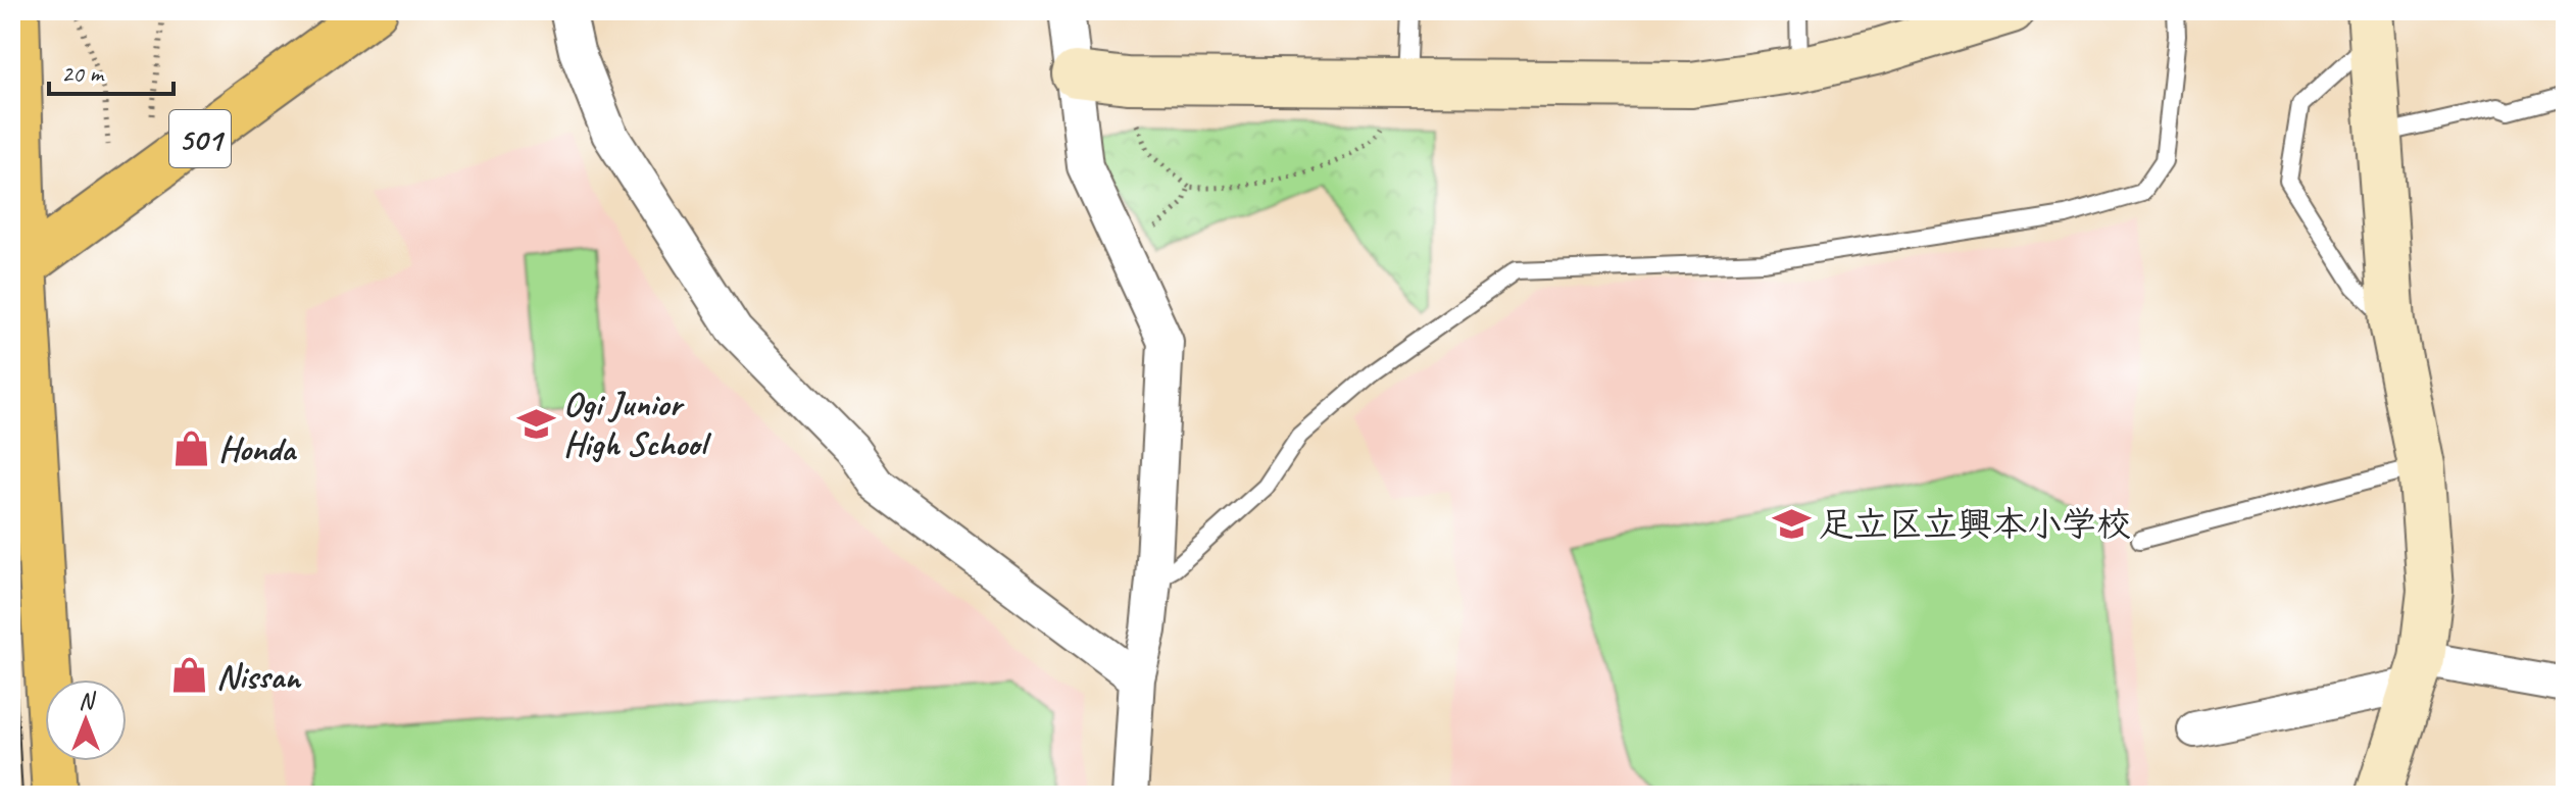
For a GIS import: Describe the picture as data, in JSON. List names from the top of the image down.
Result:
{
  "streets": {
    "main road": ["501"]
  },
  "places": {
    "school or university": ["Ogi Junior High School", "足立区立興本小学校"],
    "shop": ["Honda", "Nissan"]
  },
  "scale_bar": "20 m",
  "north": "top"
}
